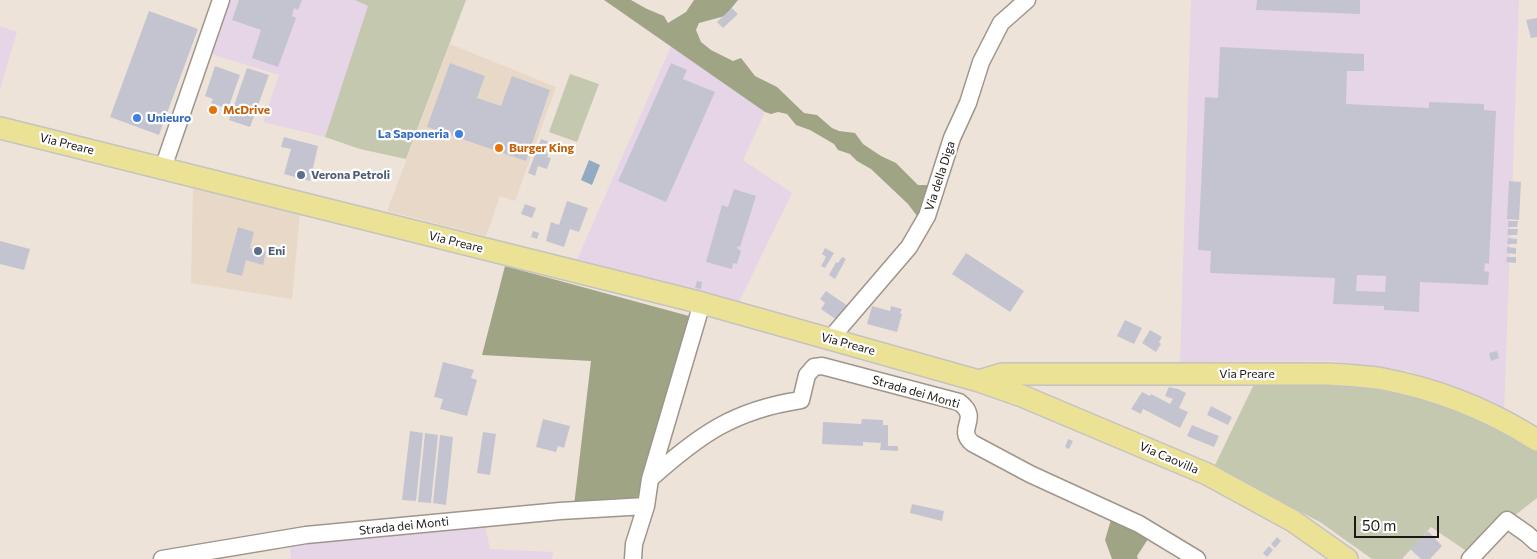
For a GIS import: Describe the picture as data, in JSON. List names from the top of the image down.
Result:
{
  "streets": {
    "main road": ["Via Preare", "Via Caovilla"],
    "street": ["Via della Diga", "Strada dei Monti"]
  },
  "crossings": [
    ["Via Preare", "Via della Diga"],
    ["Via Preare", "Via Caovilla"]
  ],
  "places": [
    "McDrive",
    "Unieuro",
    "La Saponeria",
    "Burger King",
    "Verona Petroli",
    "Eni"
  ],
  "scale_bar": "50 m"
}
